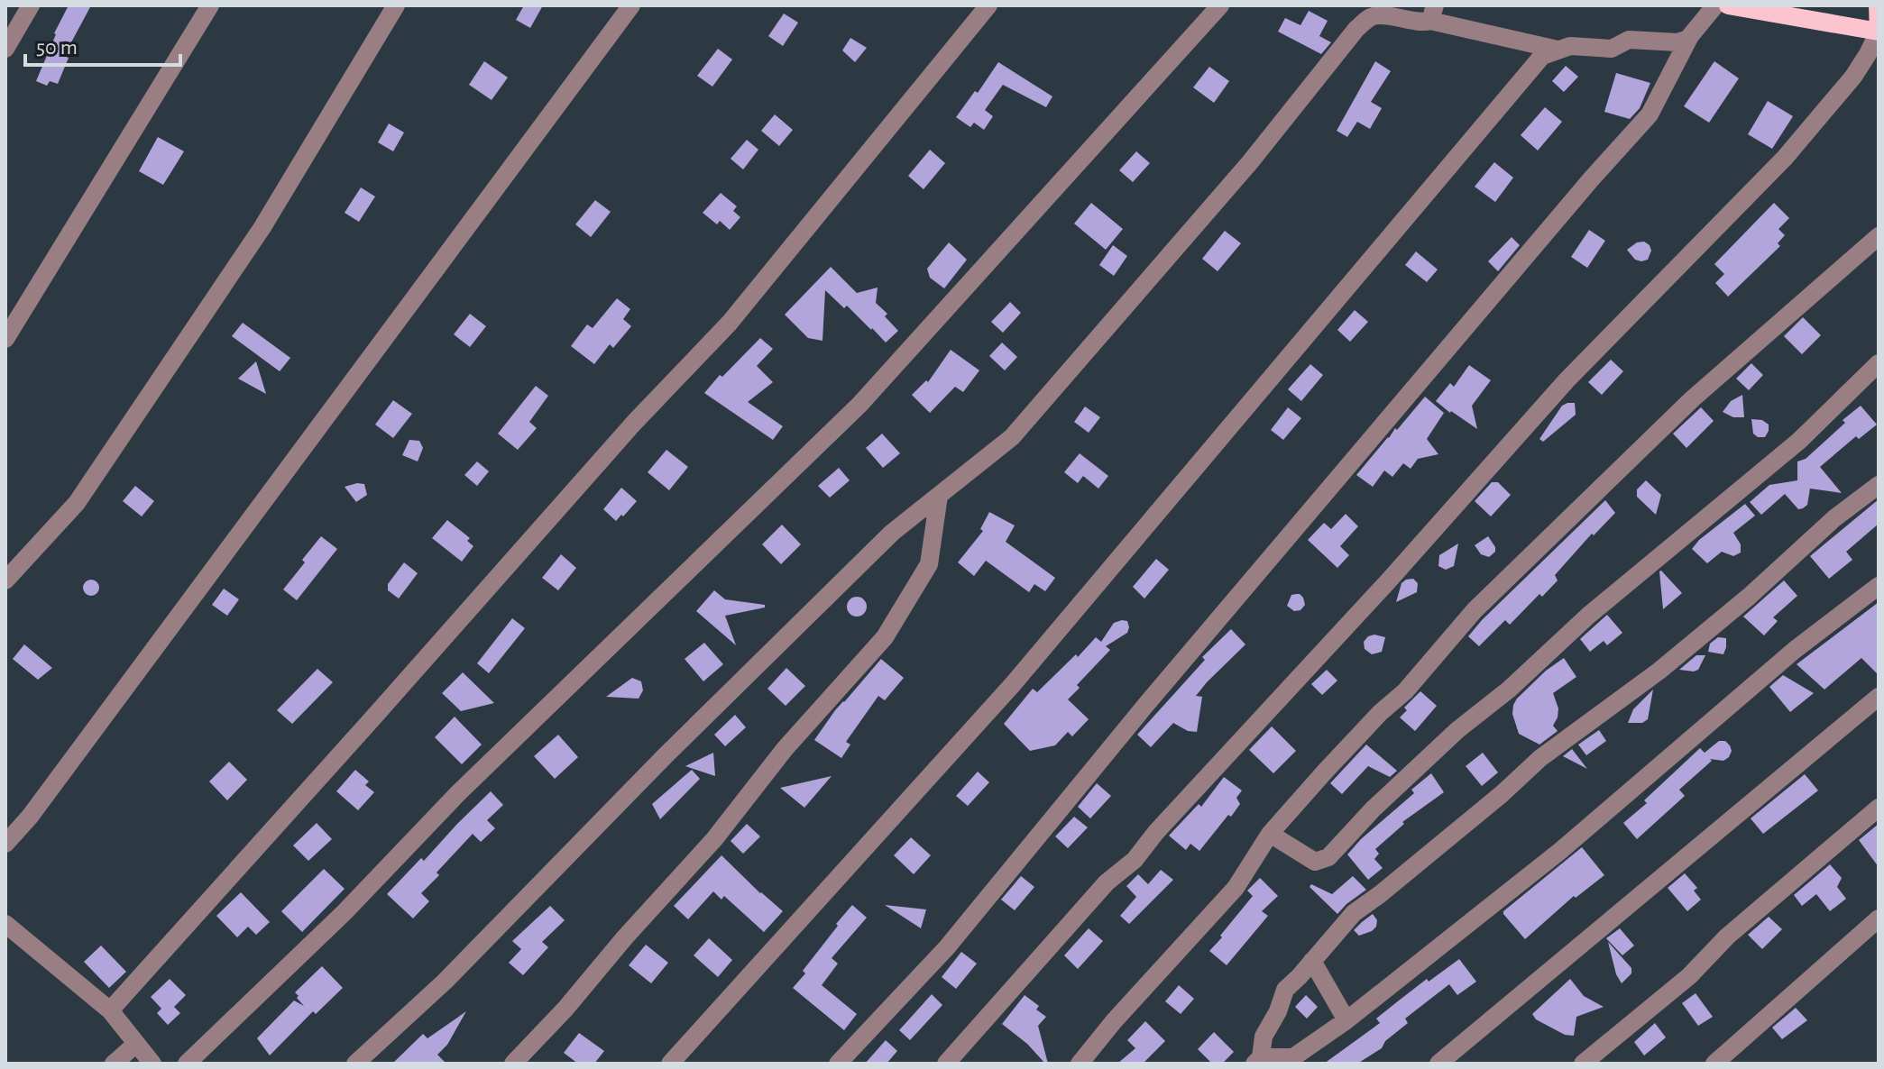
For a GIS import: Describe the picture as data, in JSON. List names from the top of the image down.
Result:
{
  "scale_bar": "50 m"
}
